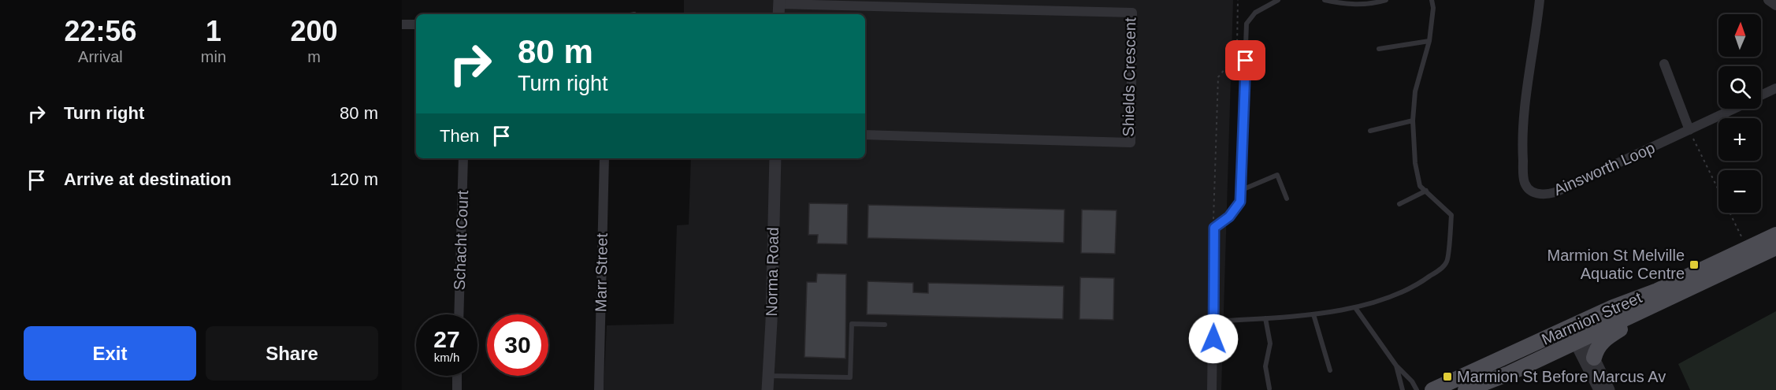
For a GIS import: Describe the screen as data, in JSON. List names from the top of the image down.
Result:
{
  "streets": {
    "main road": ["Marmion Street"],
    "street": [
      "Shields Crescent",
      "Ainsworth Loop",
      "Schacht Court",
      "Norma Road",
      "Marr Street"
    ]
  },
  "places": {
    "transit": ["Marmion St Melville Aquatic Centre", "Marmion St Before Marcus Av"]
  },
  "north": "top",
  "page": {
    "eta": [
      "22:56",
      "Arrival",
      "1",
      "min",
      "200",
      "m"
    ],
    "map_buttons": ["+", "−"],
    "turn": ["80 m", "Turn right"],
    "list": [
      {
        "name": "Turn right",
        "value": "80 m"
      },
      {
        "name": "Arrive at destination",
        "value": "120 m"
      }
    ],
    "then": "Then",
    "speed": "27 km/h",
    "limit": "30",
    "buttons": ["Exit", "Share"]
  }
}
